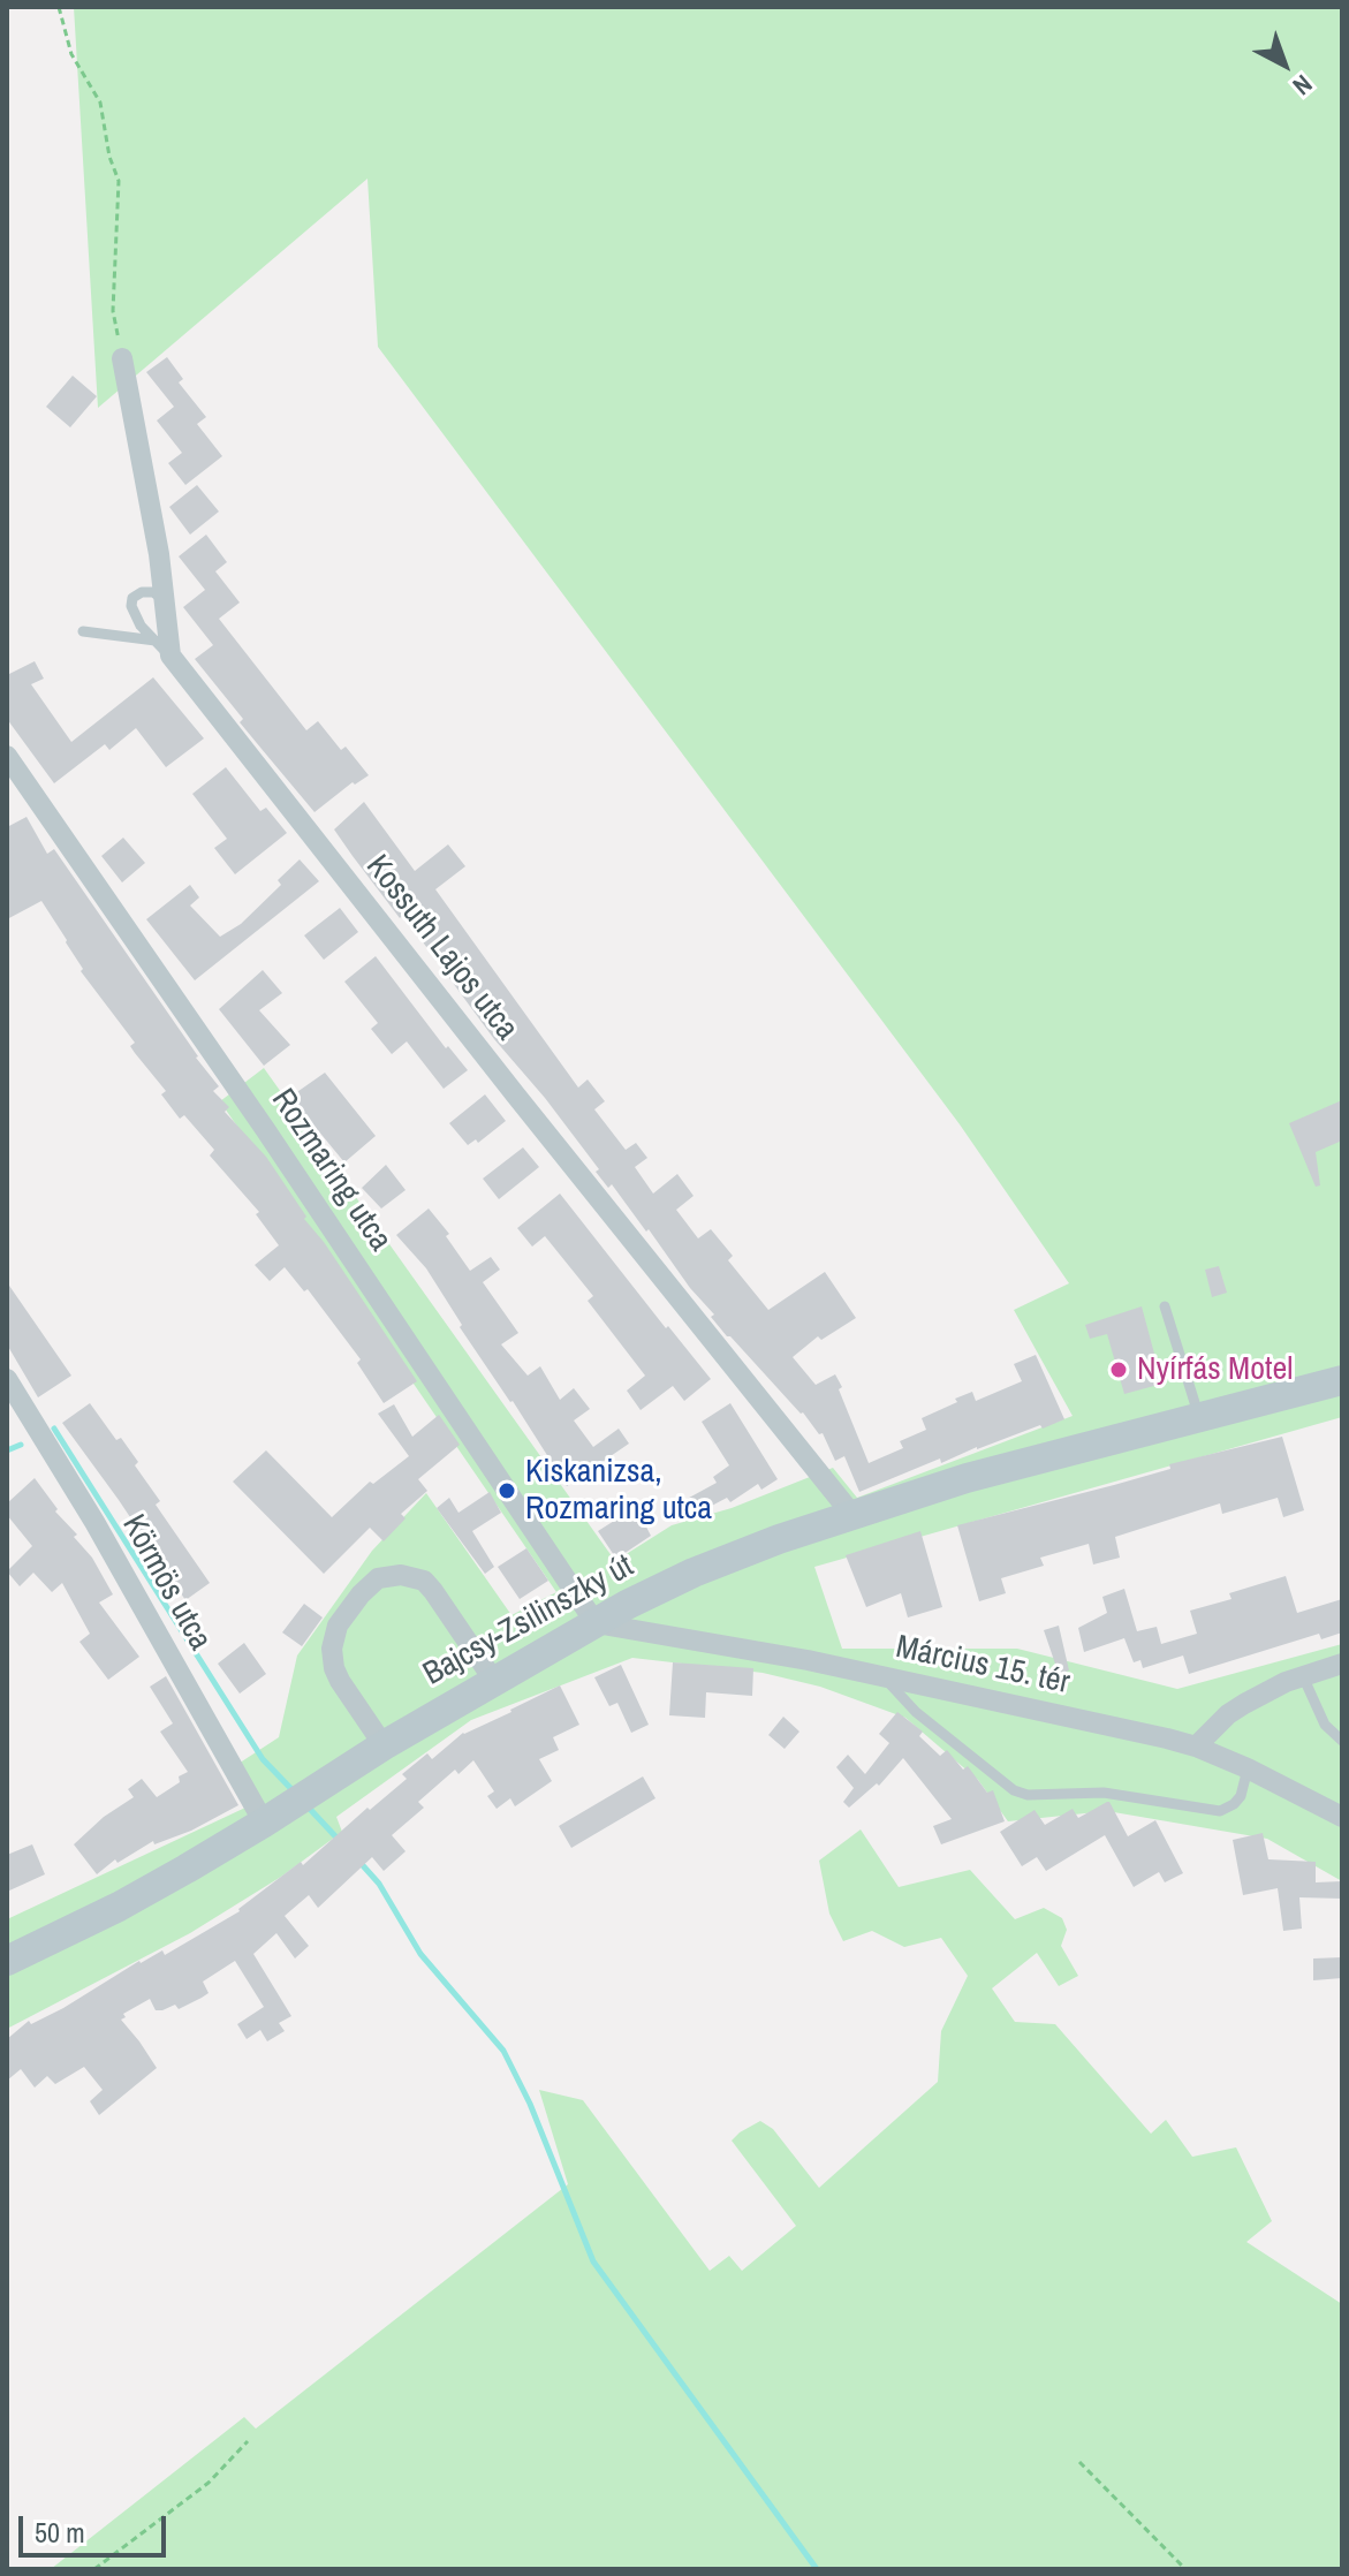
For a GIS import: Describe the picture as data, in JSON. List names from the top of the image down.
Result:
{
  "streets": {
    "main road": ["Bajcsy-Zsilinszky út"],
    "street": [
      "Kossuth Lajos utca",
      "Rozmaring utca",
      "Körmös utca",
      "Március 15. tér"
    ]
  },
  "crossings": [
    ["Kossuth Lajos utca", "Bajcsy-Zsilinszky út"],
    ["Rozmaring utca", "Bajcsy-Zsilinszky út"],
    ["Rozmaring utca", "Március 15. tér"],
    ["Körmös utca", "Bajcsy-Zsilinszky út"],
    ["Bajcsy-Zsilinszky út", "Március 15. tér"]
  ],
  "places": ["Nyírfás Motel", "Kiskanizsa, Rozmaring utca"],
  "scale_bar": "50 m",
  "north": "bottom right"
}
